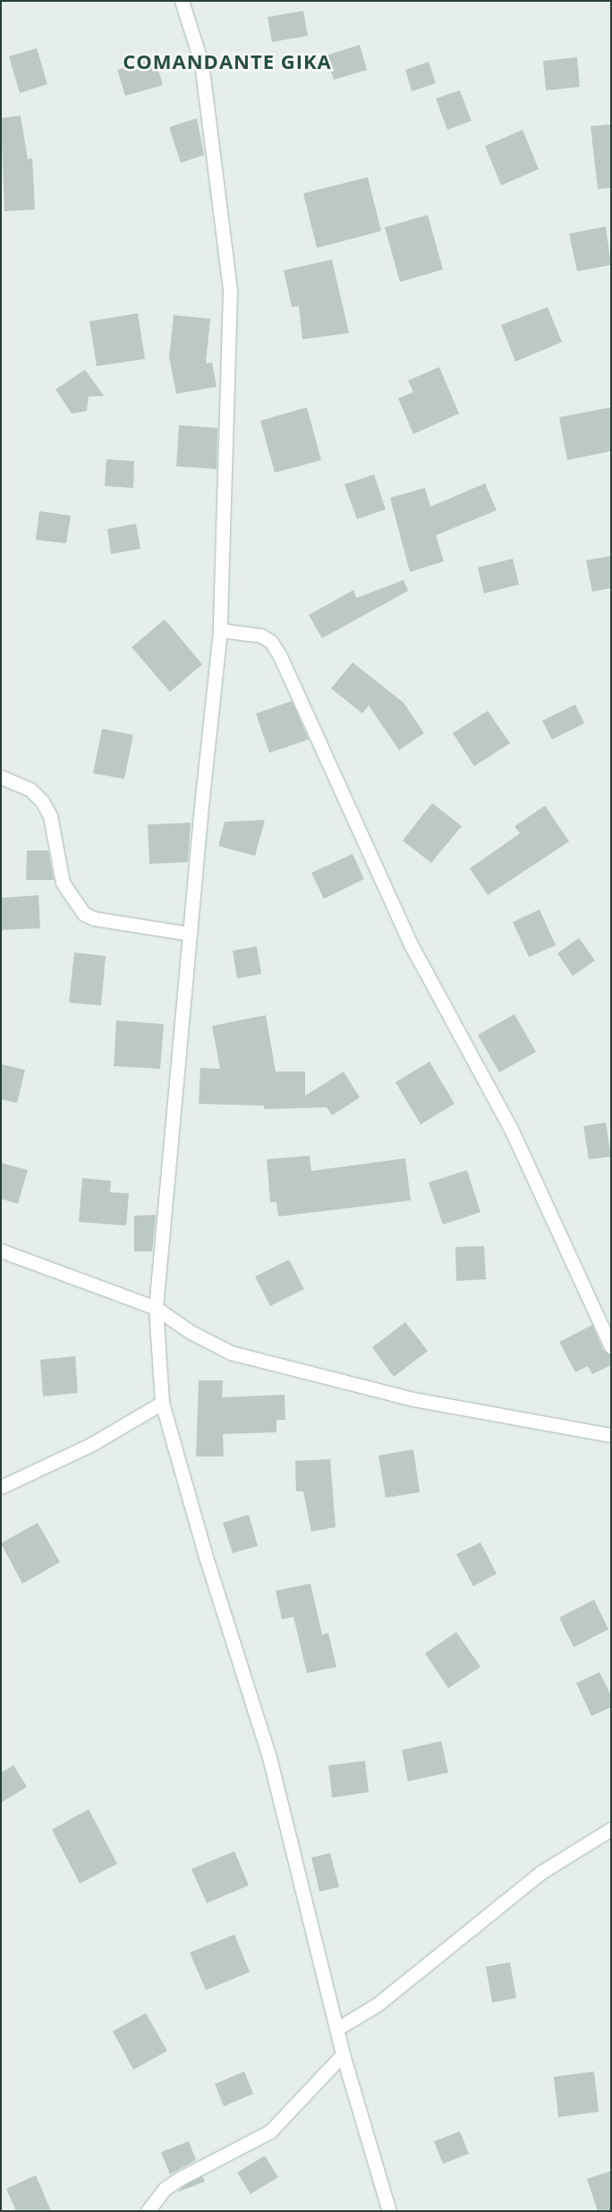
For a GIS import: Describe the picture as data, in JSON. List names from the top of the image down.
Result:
{
  "districts": ["COMANDANTE GIKA"]
}
